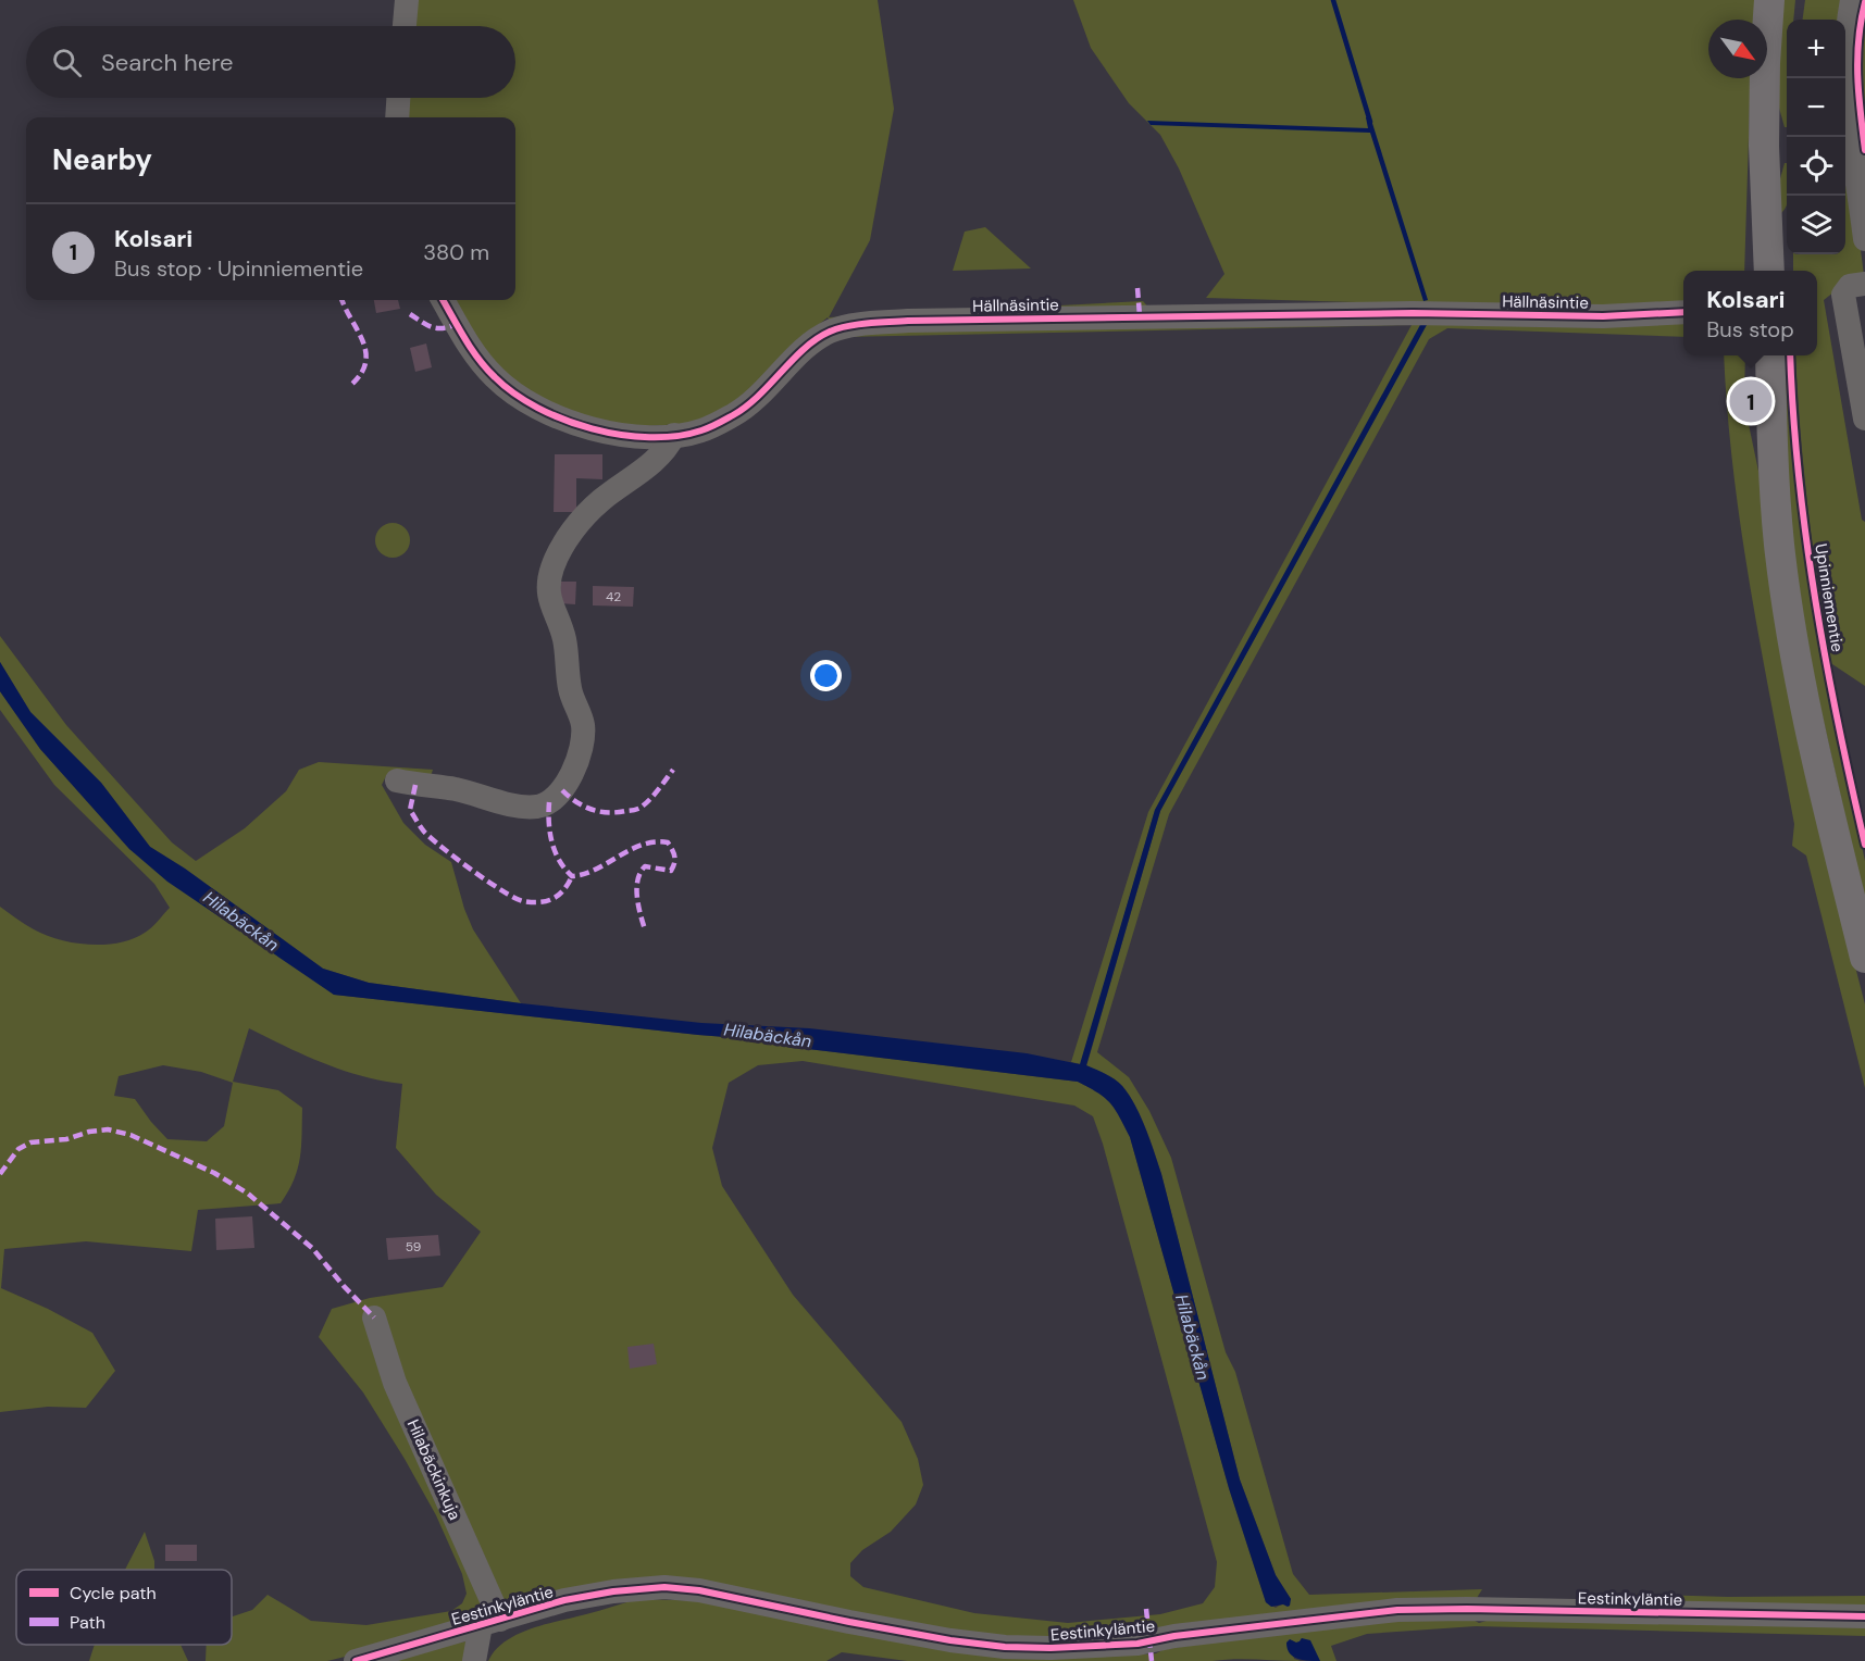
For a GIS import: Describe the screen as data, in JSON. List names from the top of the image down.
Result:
{
  "streets": {
    "street": ["Hällnäsintie", "Hilabäckinkuja", "Eestinkyläntie"],
    "cycle path": ["Upinniementie"]
  },
  "crossings": [
    ["Hilabäckinkuja", "Eestinkyläntie"]
  ],
  "water": ["Hilabäckån"],
  "house_numbers": ["42", "59"],
  "legend": ["Cycle path", "Path"],
  "north": "bottom right",
  "page": {
    "map_buttons": ["+", "−"],
    "search": "Search here",
    "heading": "Nearby",
    "list": [
      {
        "mark": "1",
        "name": "Kolsari",
        "note": "Bus stop · Upinniementie",
        "value": "380 m"
      }
    ],
    "popup": ["Kolsari", "Bus stop"],
    "pins": "1"
  }
}
